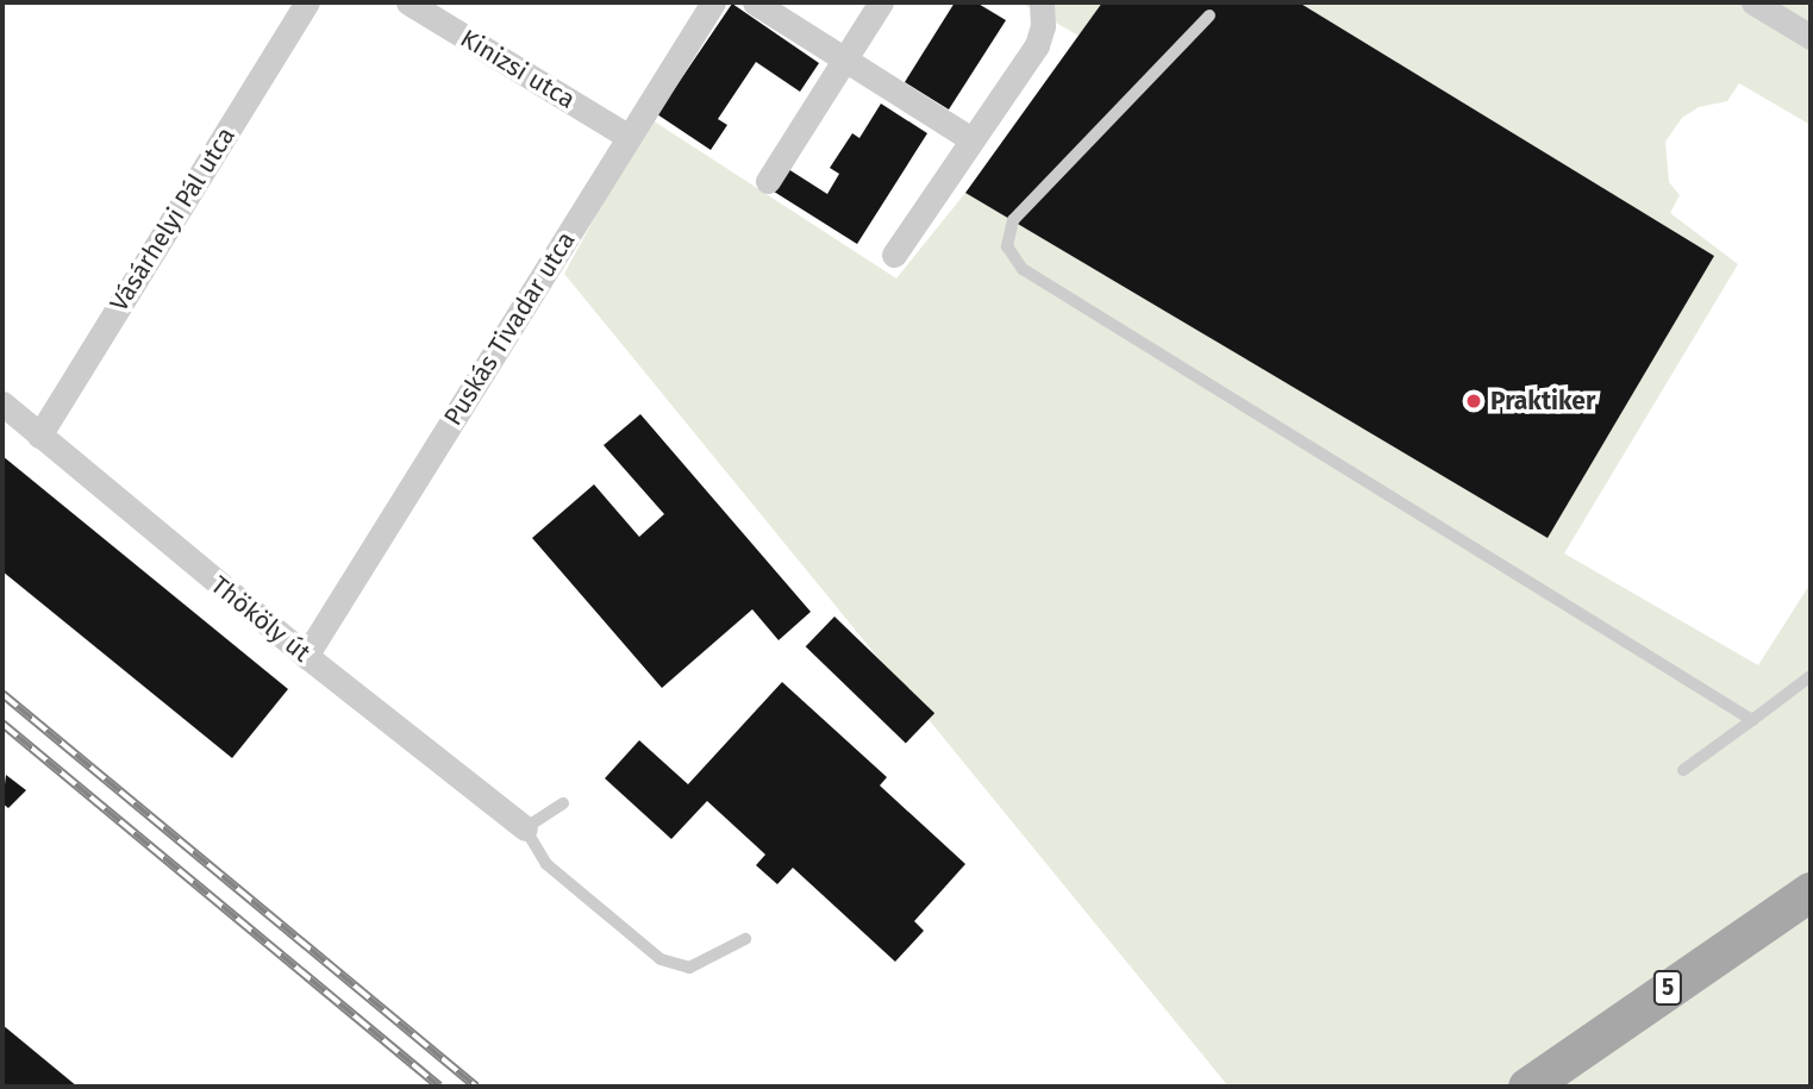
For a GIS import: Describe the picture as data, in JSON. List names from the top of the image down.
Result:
{
  "streets": {
    "main road": ["5"],
    "street": [
      "Kinizsi utca",
      "Vásárhelyi Pál utca",
      "Puskás Tivadar utca",
      "Thököly út"
    ]
  },
  "crossings": [
    ["Kinizsi utca", "Puskás Tivadar utca"],
    ["Vásárhelyi Pál utca", "Thököly út"],
    ["Puskás Tivadar utca", "Thököly út"]
  ],
  "places": ["Praktiker"]
}
